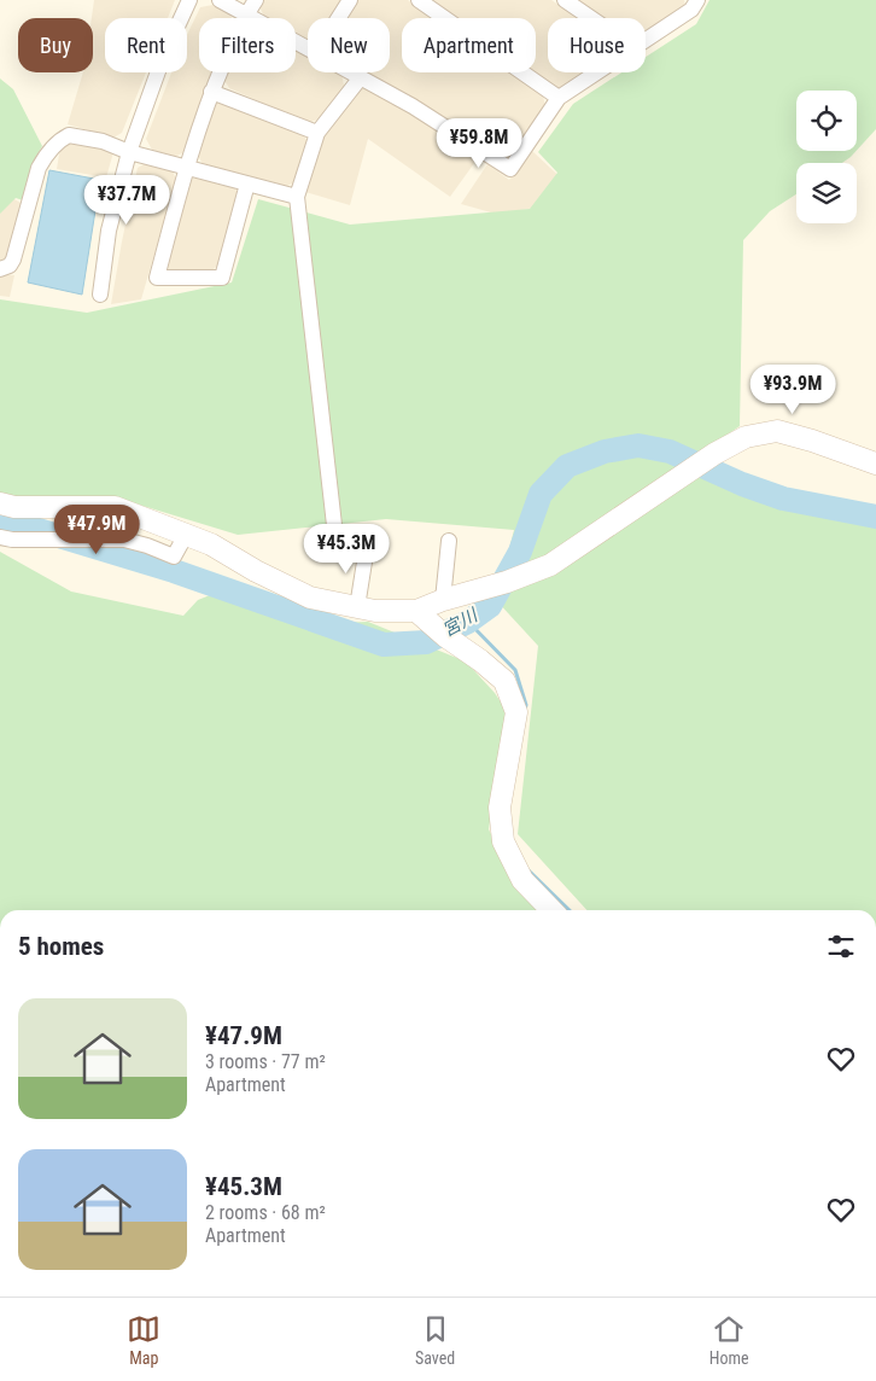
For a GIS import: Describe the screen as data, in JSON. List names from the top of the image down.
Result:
{
  "water": ["宮川"],
  "page": {
    "chip": [
      "Buy",
      "Rent",
      "Filters",
      "New",
      "Apartment",
      "House"
    ],
    "price": [
      "¥59.8M",
      "¥37.7M",
      "¥93.9M",
      "¥47.9M",
      "¥45.3M"
    ],
    "heading": "5 homes",
    "list": [
      {
        "name": "¥47.9M",
        "note": "3 rooms · 77 m² · Apartment"
      },
      {
        "name": "¥45.3M",
        "note": "2 rooms · 68 m² · Apartment"
      }
    ],
    "tabs": ["Map", "Saved", "Home"]
  }
}
